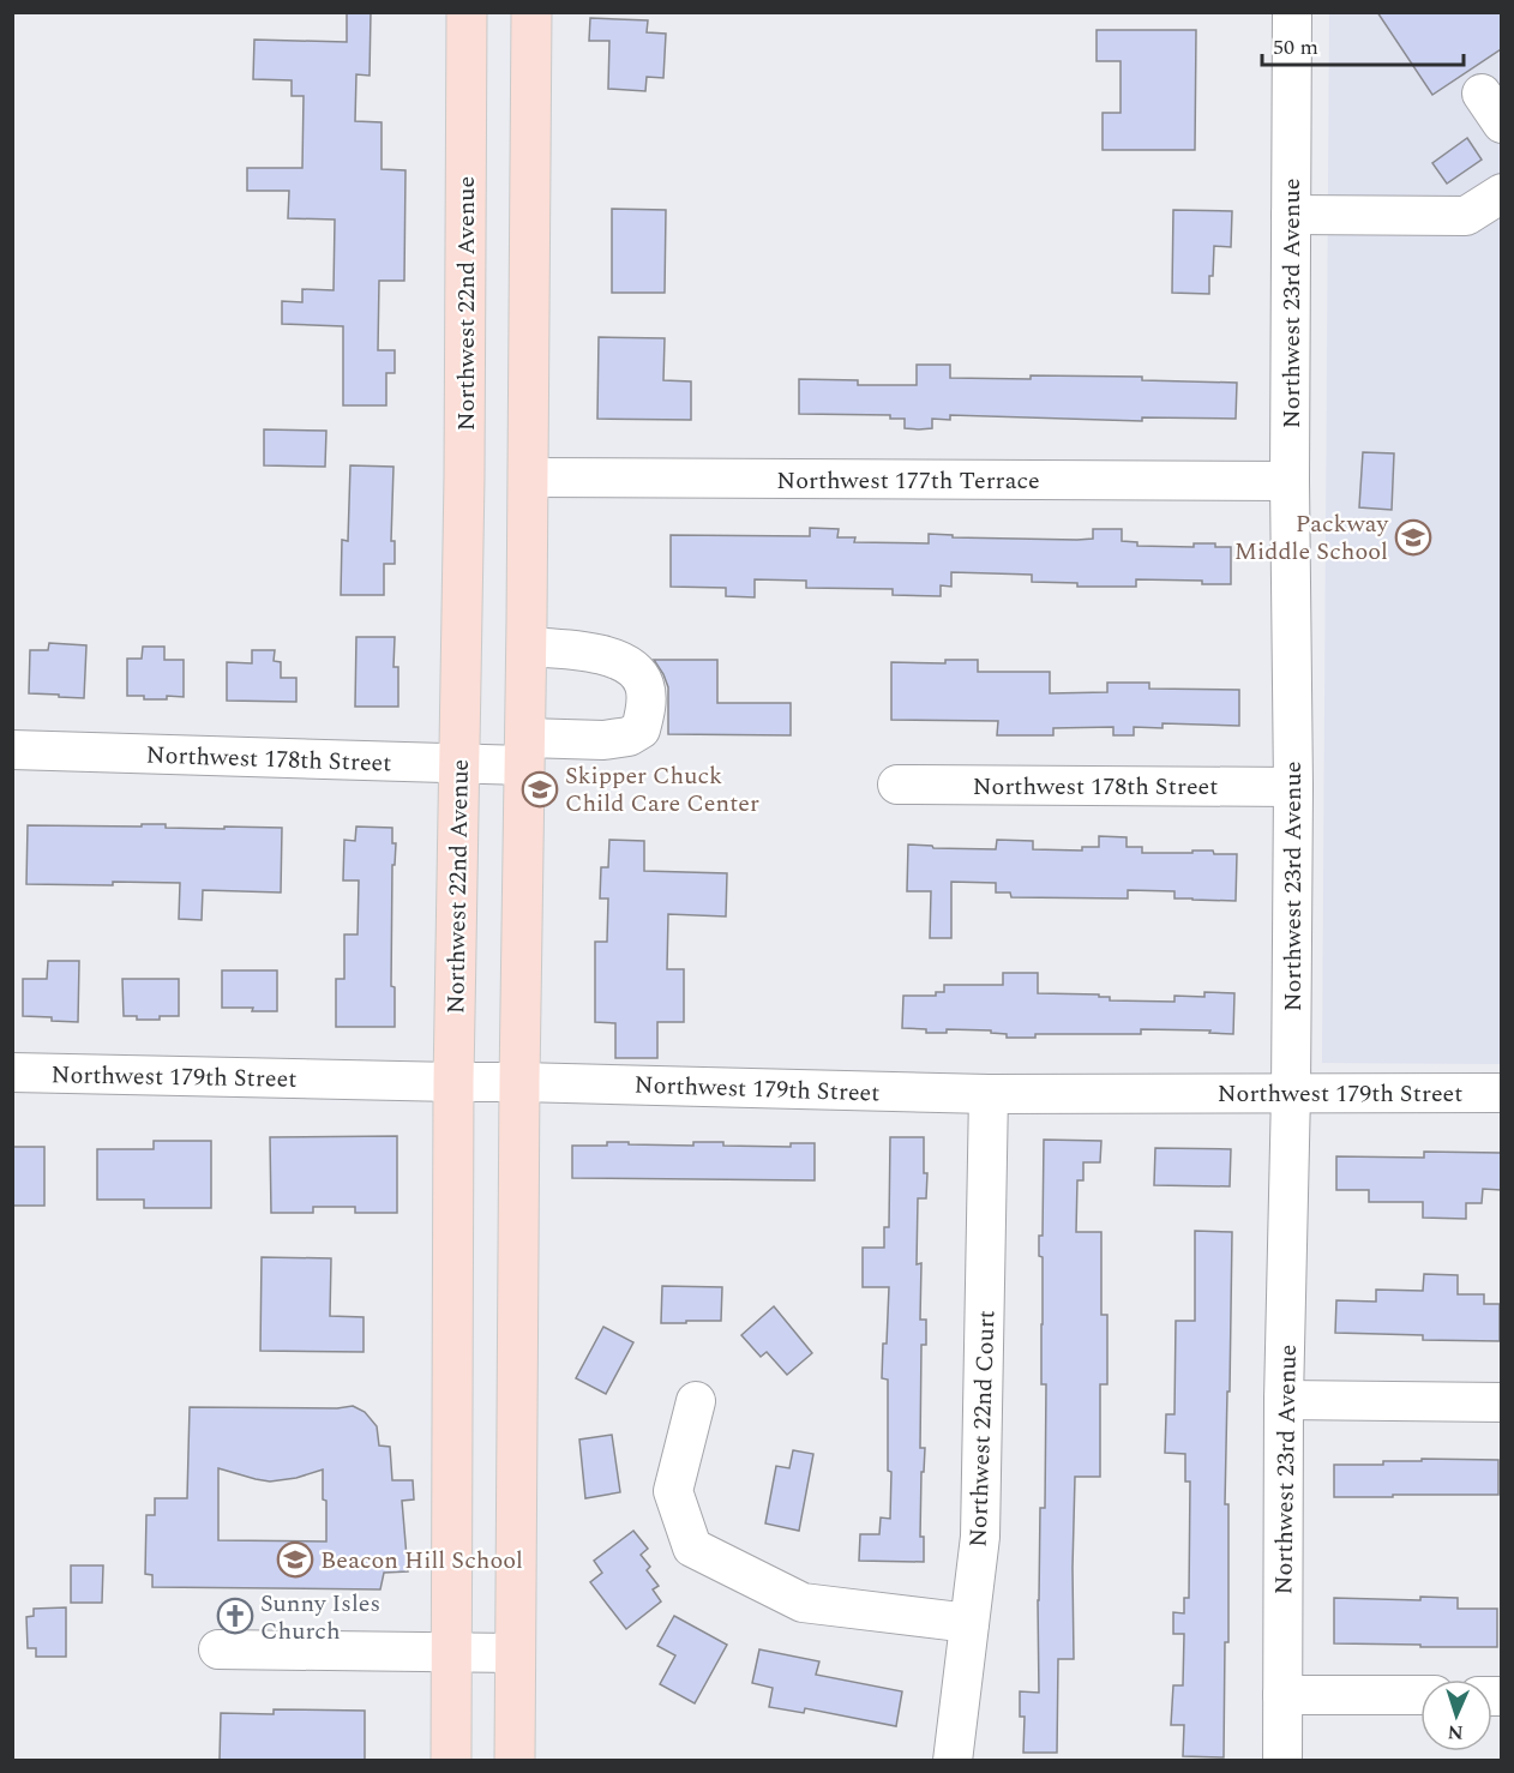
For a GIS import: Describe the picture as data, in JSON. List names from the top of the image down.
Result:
{
  "streets": {
    "main road": ["Northwest 22nd Avenue"],
    "street": [
      "Northwest 23rd Avenue",
      "Northwest 177th Terrace",
      "Northwest 178th Street",
      "Northwest 179th Street",
      "Northwest 22nd Court"
    ]
  },
  "crossings": [
    ["Northwest 22nd Avenue", "Northwest 178th Street"],
    ["Northwest 22nd Avenue", "Northwest 179th Street"],
    ["Northwest 23rd Avenue", "Northwest 177th Terrace"],
    ["Northwest 23rd Avenue", "Northwest 178th Street"],
    ["Northwest 23rd Avenue", "Northwest 179th Street"],
    ["Northwest 179th Street", "Northwest 22nd Court"]
  ],
  "places": {
    "school or university": ["Packway Middle School", "Skipper Chuck Child Care Center", "Beacon Hill School"],
    "church": ["Sunny Isles Church"]
  },
  "scale_bar": "50 m",
  "north": "bottom"
}
